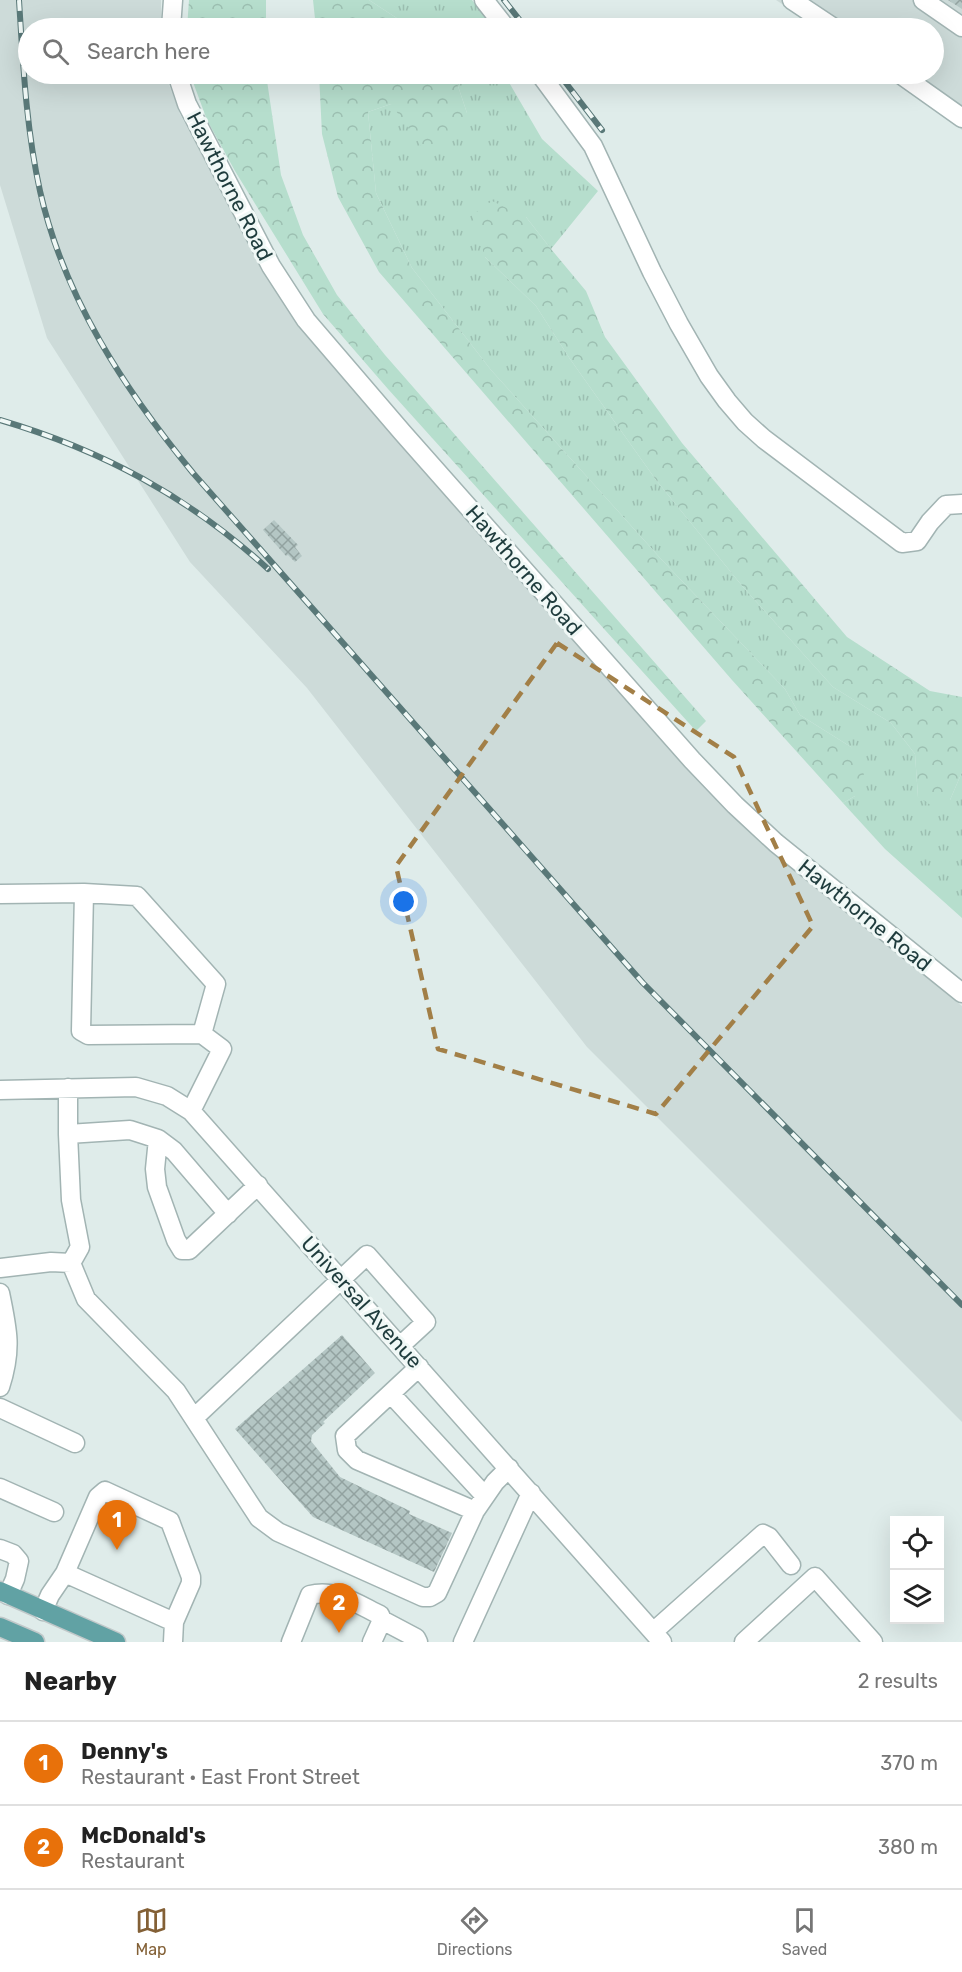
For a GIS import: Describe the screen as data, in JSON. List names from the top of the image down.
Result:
{
  "streets": {
    "street": ["Hawthorne Road", "Universal Avenue"]
  },
  "page": {
    "search": "Search here",
    "pins": ["1", "2"],
    "heading": ["Nearby", "2 results"],
    "list": [
      {
        "mark": "1",
        "name": "Denny's",
        "note": "Restaurant · East Front Street",
        "value": "370 m"
      },
      {
        "mark": "2",
        "name": "McDonald's",
        "note": "Restaurant",
        "value": "380 m"
      }
    ],
    "nav": ["Map", "Directions", "Saved"]
  }
}
